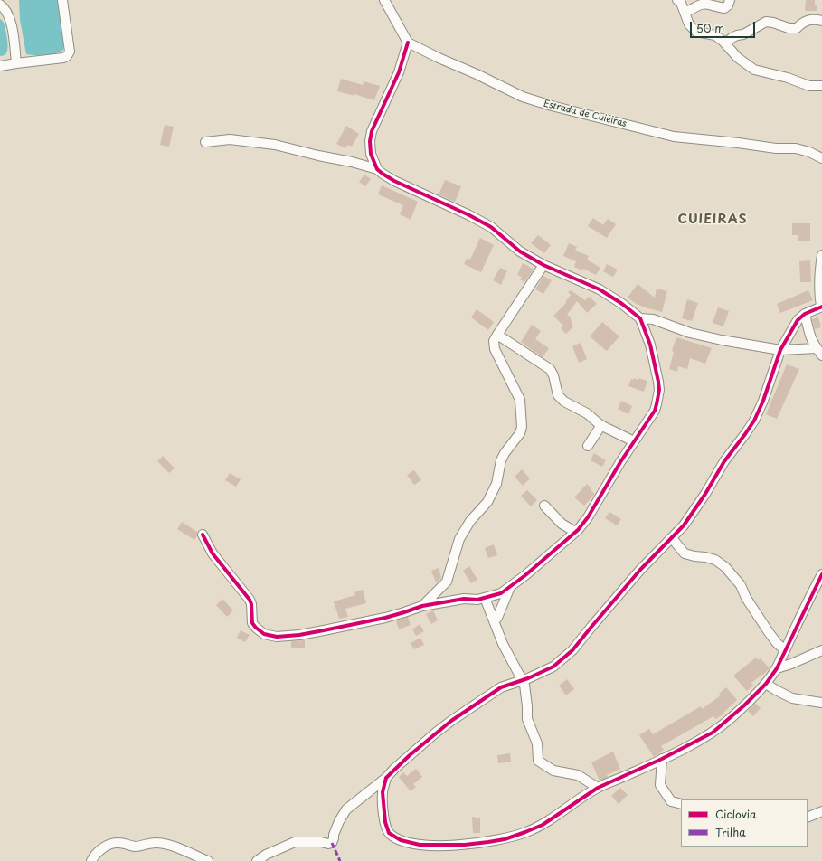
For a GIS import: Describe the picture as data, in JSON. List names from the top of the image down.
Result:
{
  "streets": {
    "street": ["Estrada de Cuieiras"]
  },
  "districts": ["CUIEIRAS"],
  "legend": ["Ciclovia", "Trilha"],
  "scale_bar": "50 m"
}
